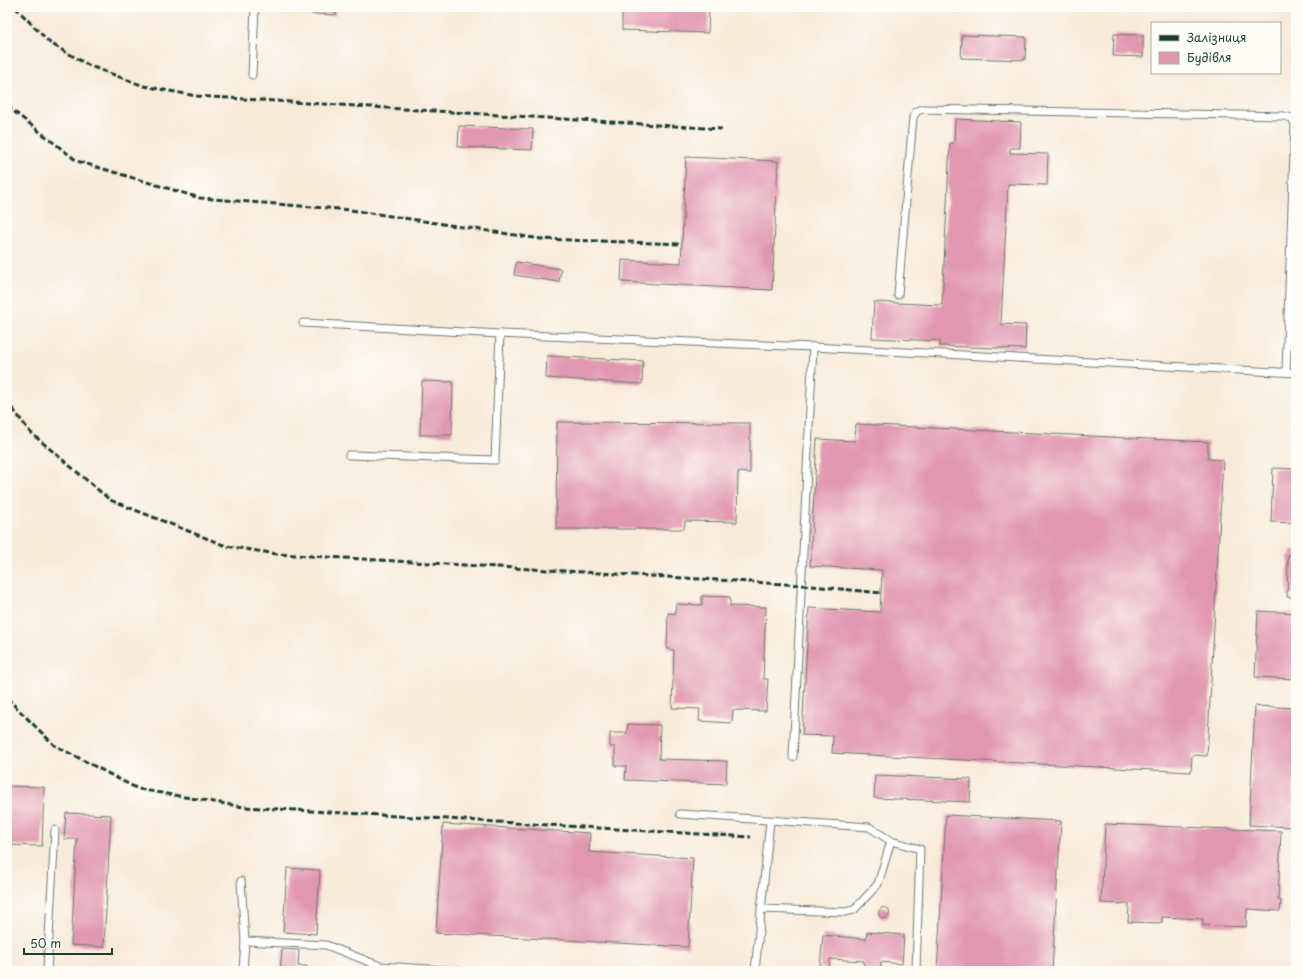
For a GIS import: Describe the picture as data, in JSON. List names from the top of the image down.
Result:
{
  "legend": ["Залізниця", "Будівля"],
  "scale_bar": "50 m"
}
